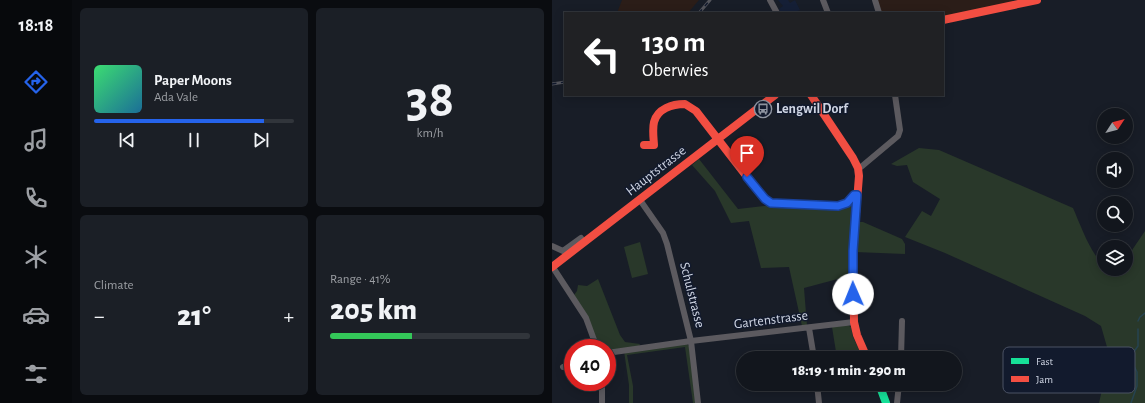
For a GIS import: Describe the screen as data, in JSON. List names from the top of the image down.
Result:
{
  "streets": {
    "street": ["Hauptstrasse", "Schulstrasse", "Gartenstrasse"]
  },
  "crossings": [
    ["Hauptstrasse", "Schulstrasse"],
    ["Schulstrasse", "Gartenstrasse"]
  ],
  "places": {
    "bus stop": ["Lengwil Dorf"]
  },
  "legend": ["Fast", "Jam"],
  "north": "top right",
  "page": {
    "tabs": "18:18",
    "tile": [
      ["38", "km/h"],
      "Climate",
      ["Range · 41%", "205 km"]
    ],
    "turn": ["130 m", "Oberwies"],
    "song": ["Paper Moons", "Ada Vale"],
    "heat": ["−", "21°", "+"],
    "limit": "40",
    "trip": "18:19 · 1 min · 290 m"
  }
}
